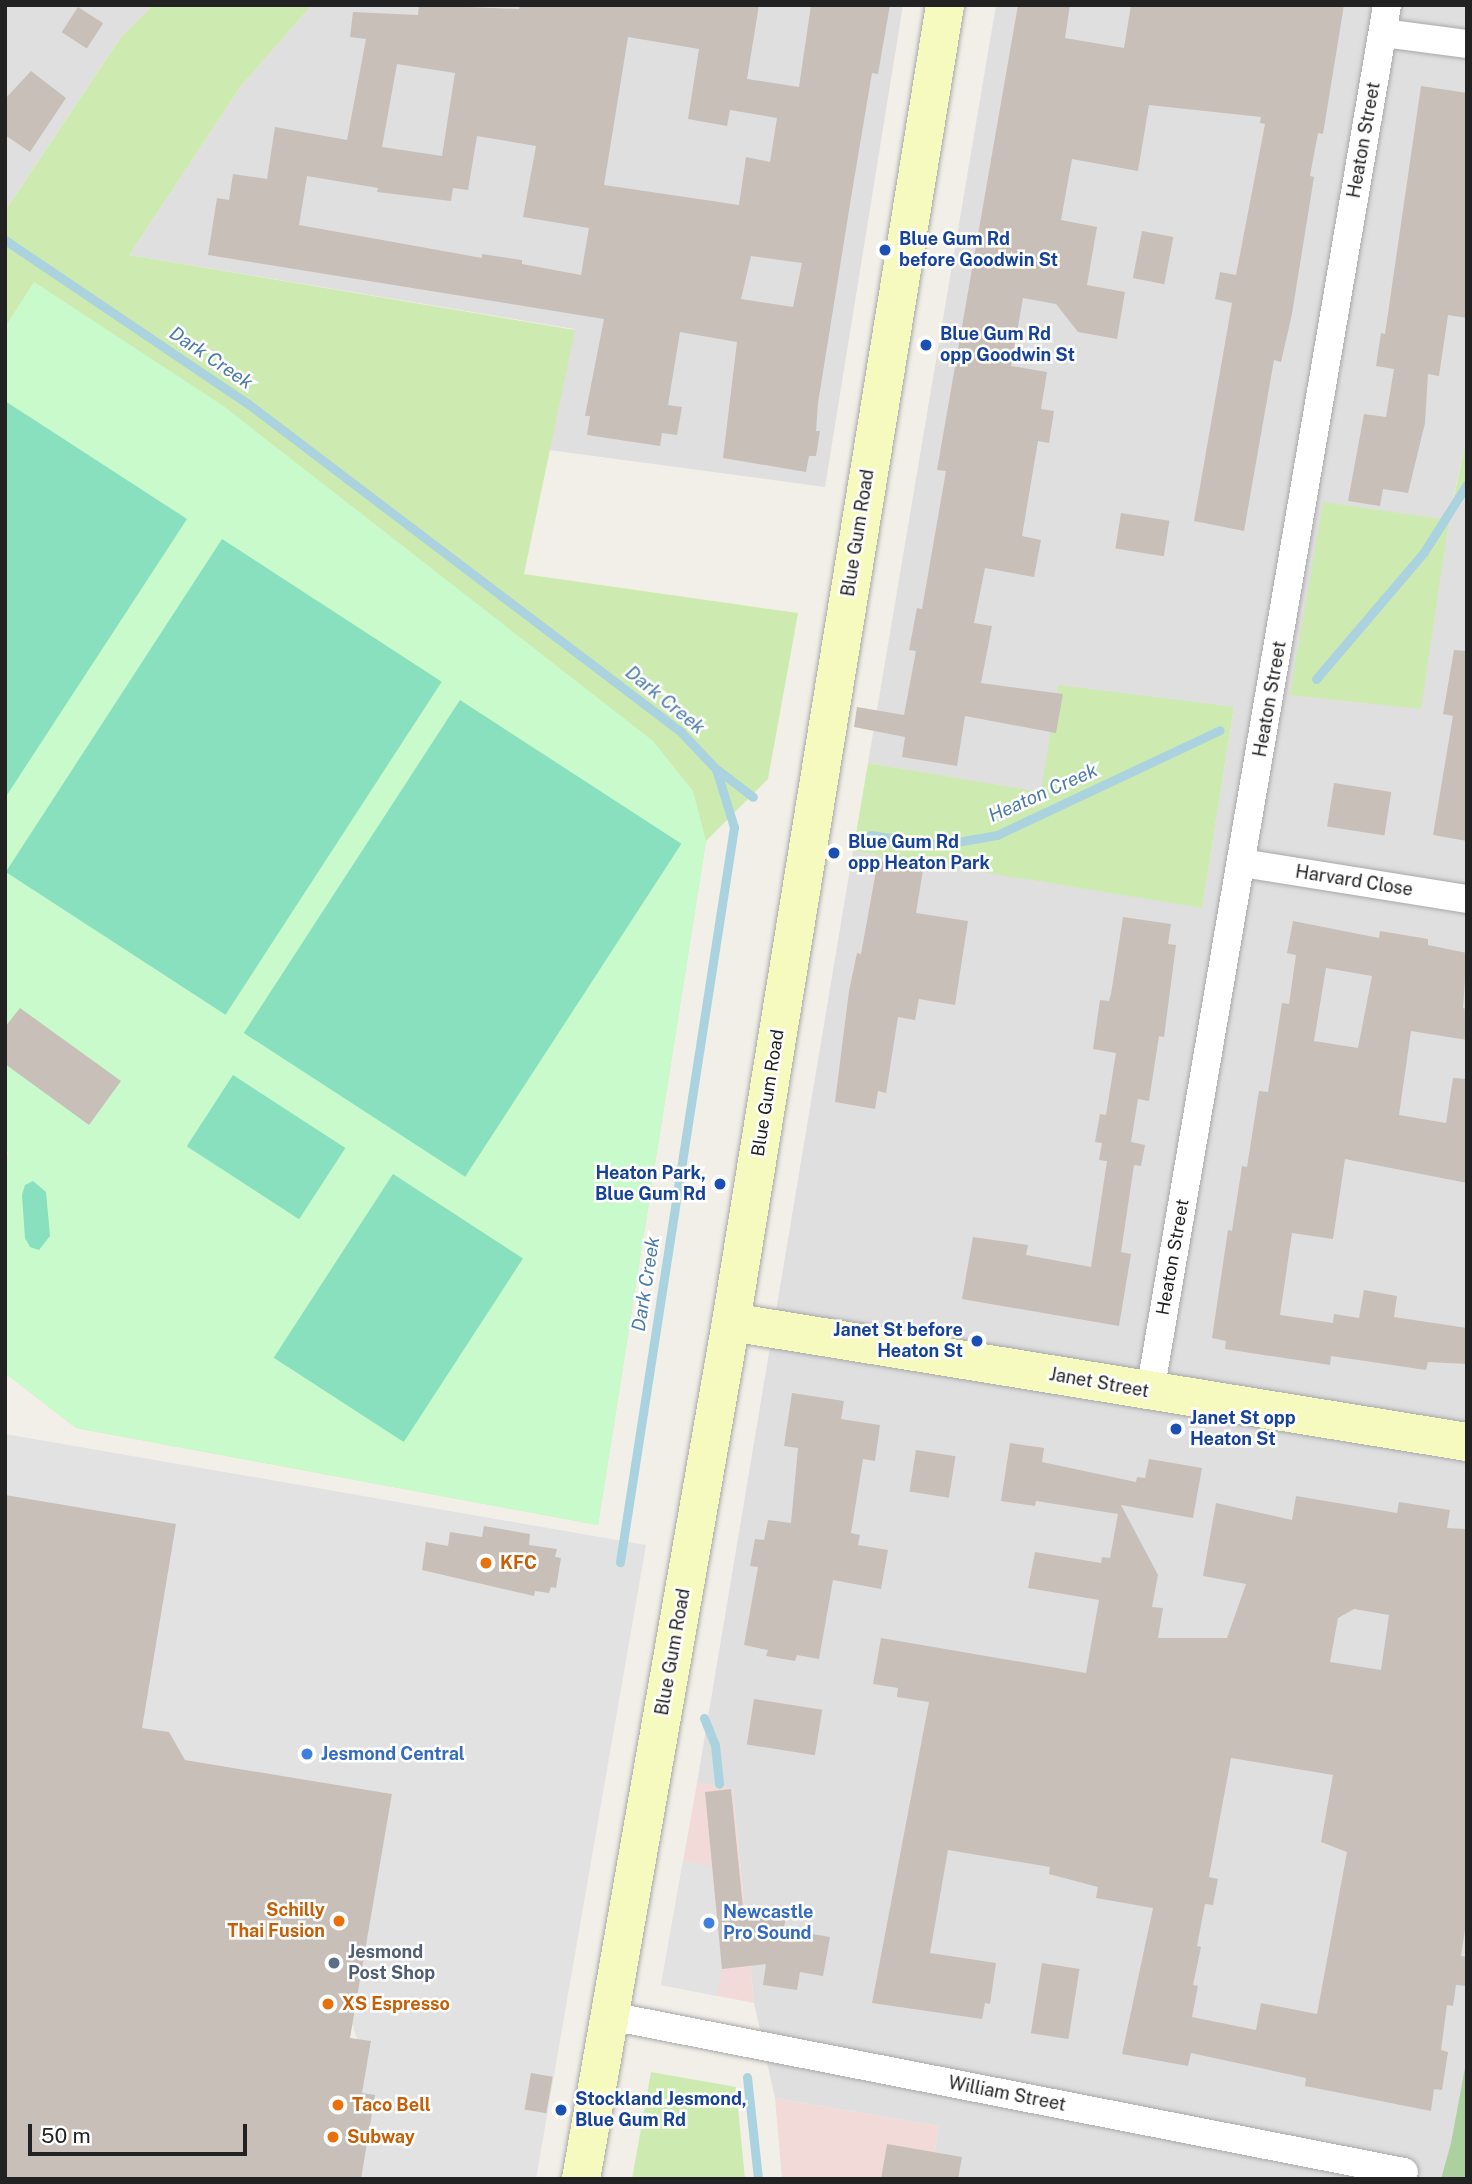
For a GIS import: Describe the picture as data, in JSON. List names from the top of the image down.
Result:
{
  "streets": {
    "main road": ["Blue Gum Road", "Janet Street"],
    "street": ["Heaton Street", "Harvard Close", "William Street"]
  },
  "crossings": [
    ["Heaton Street", "Harvard Close"],
    ["Heaton Street", "Janet Street"],
    ["Blue Gum Road", "Janet Street"],
    ["Blue Gum Road", "William Street"]
  ],
  "water": ["Dark Creek", "Heaton Creek"],
  "places": [
    "Blue Gum Rd before Goodwin St",
    "Blue Gum Rd opp Goodwin St",
    "Blue Gum Rd opp Heaton Park",
    "Heaton Park, Blue Gum Rd",
    "Janet St before Heaton St",
    "Janet St opp Heaton St",
    "KFC",
    "Jesmond Central",
    "Schilly Thai Fusion",
    "Newcastle Pro Sound",
    "Jesmond Post Shop",
    "XS Espresso",
    "Taco Bell",
    "Stockland Jesmond, Blue Gum Rd",
    "Subway"
  ],
  "scale_bar": "50 m"
}
